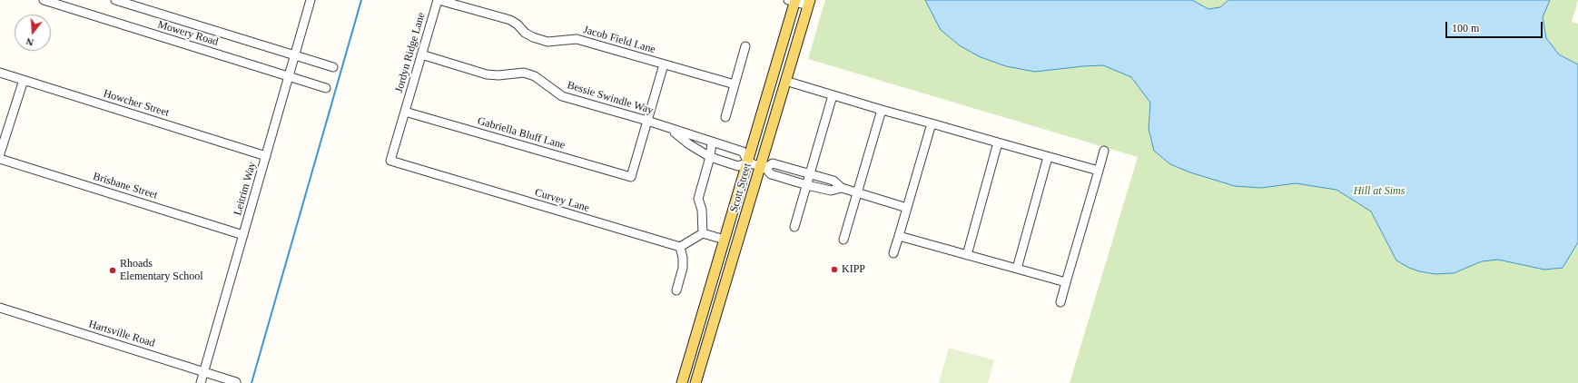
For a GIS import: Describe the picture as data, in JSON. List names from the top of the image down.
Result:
{
  "streets": {
    "main road": ["Scott Street"],
    "street": [
      "Mowery Road",
      "Jacob Field Lane",
      "Jordyn Ridge Lane",
      "Bessie Swindle Way",
      "Howcher Street",
      "Gabriella Bluff Lane",
      "Brisbane Street",
      "Leitrim Way",
      "Curvey Lane",
      "Hartsville Road"
    ]
  },
  "crossings": [
    ["Mowery Road", "Leitrim Way"],
    ["Jacob Field Lane", "Jordyn Ridge Lane"],
    ["Jordyn Ridge Lane", "Bessie Swindle Way"],
    ["Jordyn Ridge Lane", "Gabriella Bluff Lane"],
    ["Jordyn Ridge Lane", "Curvey Lane"],
    ["Bessie Swindle Way", "Gabriella Bluff Lane"],
    ["Bessie Swindle Way", "Scott Street"],
    ["Howcher Street", "Leitrim Way"],
    ["Brisbane Street", "Leitrim Way"],
    ["Leitrim Way", "Hartsville Road"]
  ],
  "parks": ["Hill at Sims"],
  "places": ["KIPP", "Rhoads Elementary School"],
  "scale_bar": "100 m",
  "north": "bottom"
}
